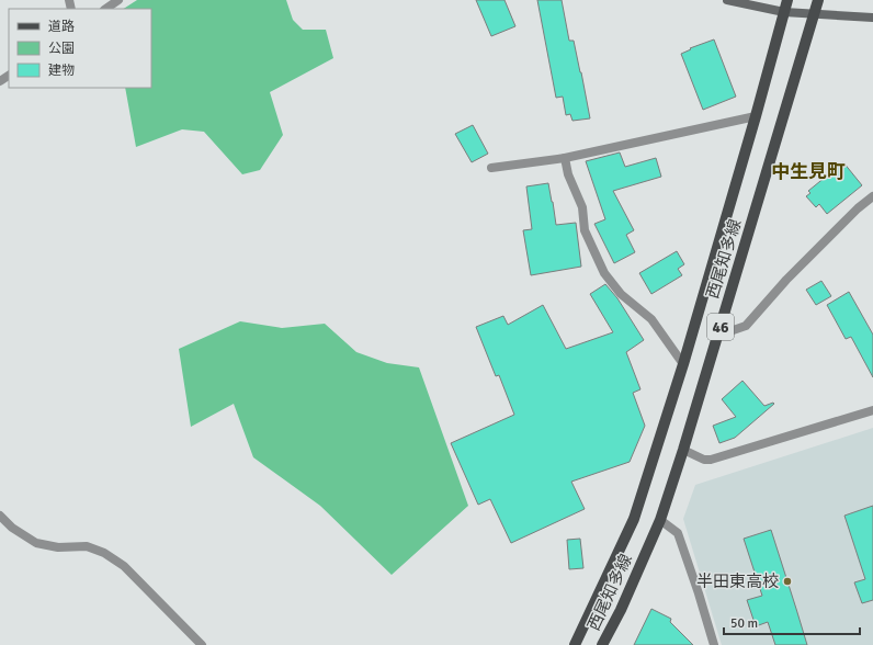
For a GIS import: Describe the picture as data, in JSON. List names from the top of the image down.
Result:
{
  "streets": {
    "main road": ["西尾知多線", "46"]
  },
  "districts": ["中生見町"],
  "places": ["半田東高校"],
  "legend": ["道路", "公園", "建物"],
  "scale_bar": "50 m"
}
